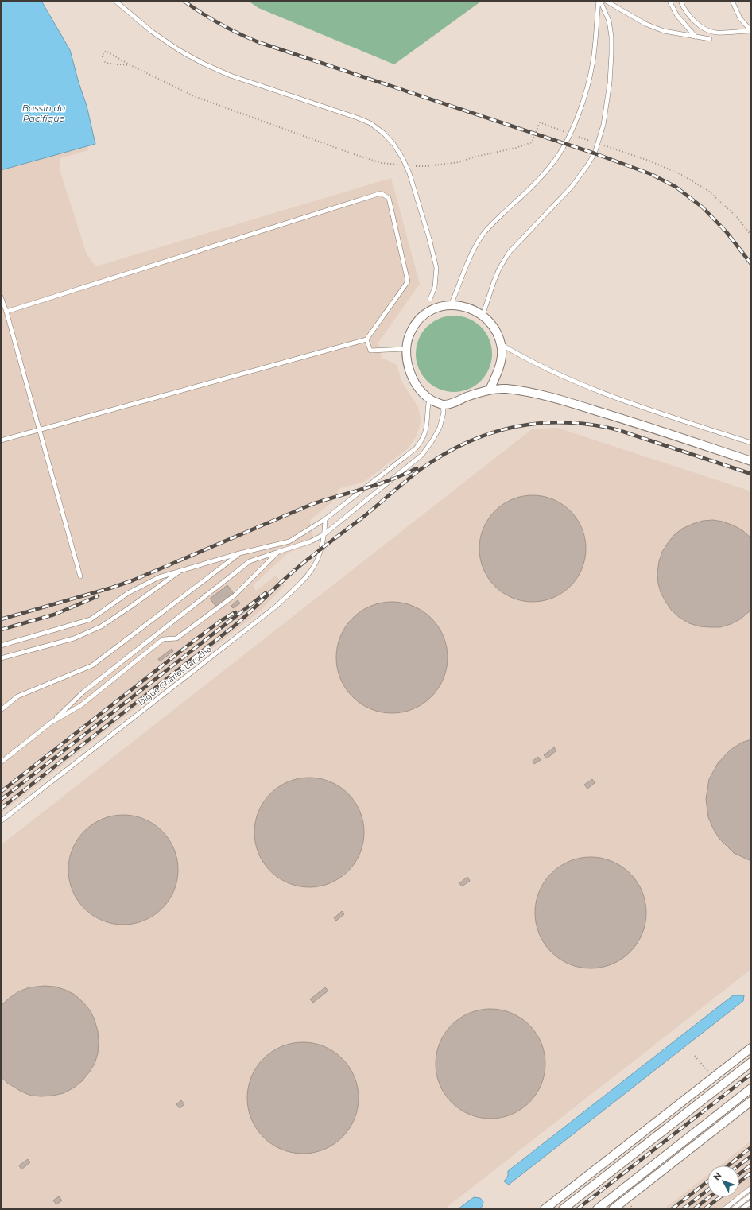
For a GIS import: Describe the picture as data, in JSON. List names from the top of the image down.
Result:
{
  "streets": {
    "lane": ["Digue Charles Laroche"]
  },
  "water": ["Bassin du Pacifique"],
  "north": "top left"
}
